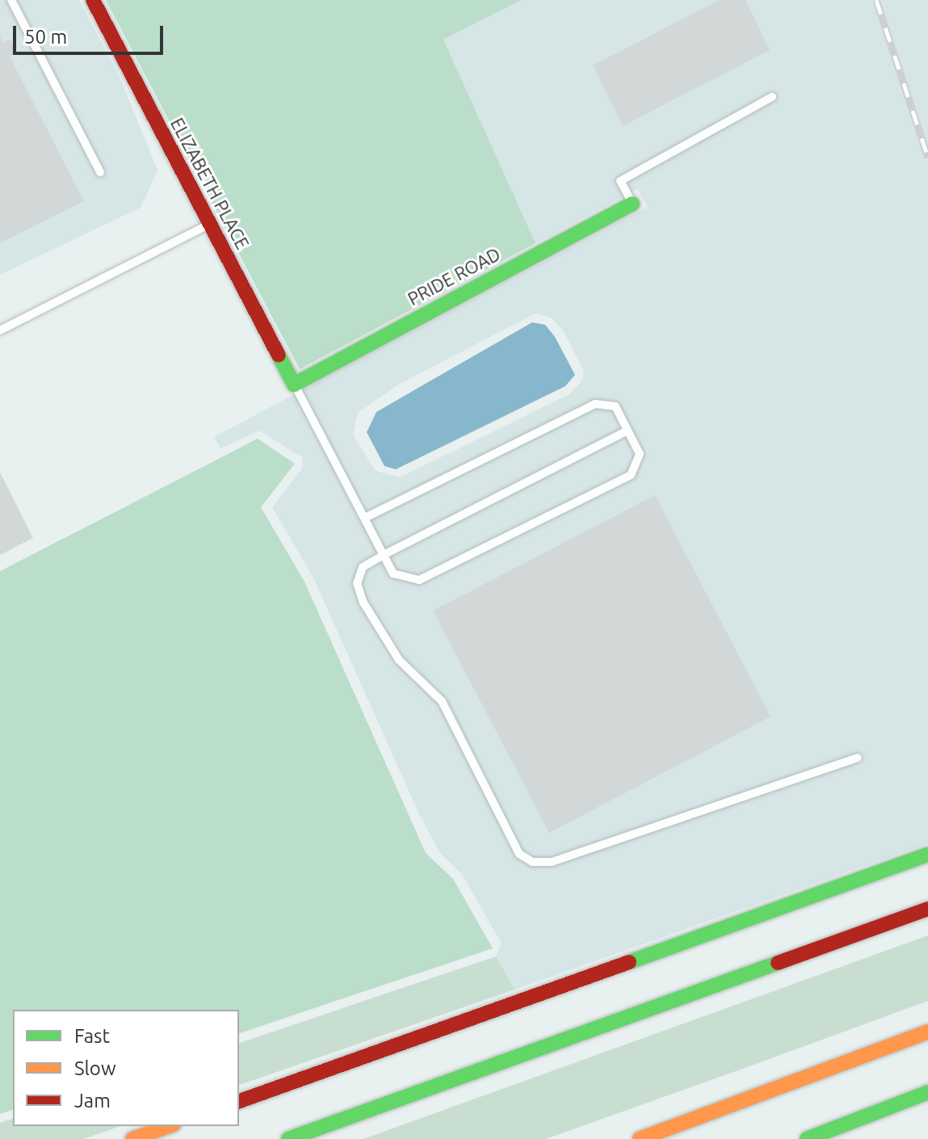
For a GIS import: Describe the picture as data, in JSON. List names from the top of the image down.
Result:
{
  "streets": {
    "main road": ["ELIZABETH PLACE", "PRIDE ROAD"]
  },
  "crossings": [
    ["ELIZABETH PLACE", "PRIDE ROAD"]
  ],
  "legend": ["Fast", "Slow", "Jam"],
  "scale_bar": "50 m"
}
